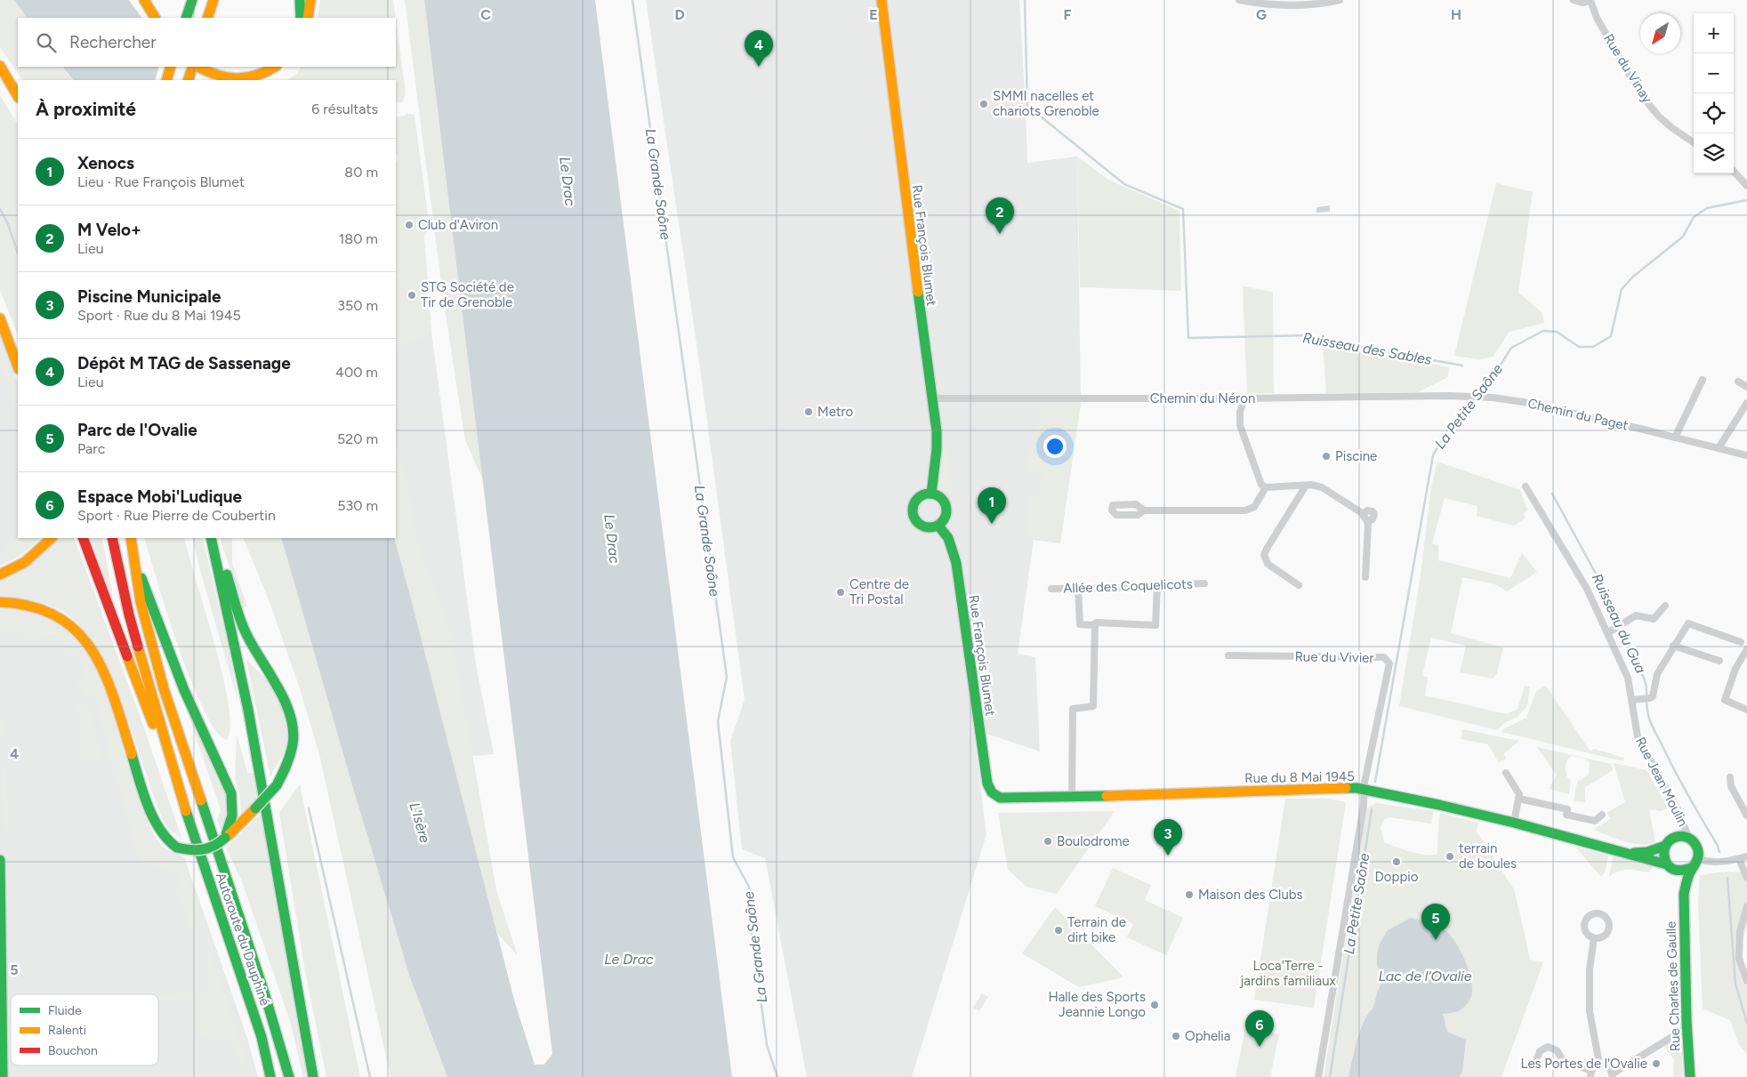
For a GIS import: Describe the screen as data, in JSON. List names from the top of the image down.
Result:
{
  "streets": {
    "main road": [
      "Rue François Blumet",
      "Rue du 8 Mai 1945",
      "Autoroute du Dauphiné",
      "Rue Charles de Gaulle"
    ],
    "street": [
      "Rue du Vinay",
      "Chemin du Néron",
      "Chemin du Paget",
      "Allée des Coquelicots",
      "Rue du Vivier",
      "Rue Jean Moulin"
    ]
  },
  "crossings": [
    ["Rue François Blumet", "Chemin du Néron"],
    ["Rue François Blumet", "Rue du 8 Mai 1945"],
    ["Chemin du Néron", "Chemin du Paget"],
    ["Rue du Vivier", "Rue du 8 Mai 1945"],
    ["Rue du 8 Mai 1945", "Rue Jean Moulin"],
    ["Rue du 8 Mai 1945", "Rue Charles de Gaulle"],
    ["Rue Jean Moulin", "Rue Charles de Gaulle"]
  ],
  "water": [
    "Le Drac",
    "La Grande Saône",
    "Ruisseau des Sables",
    "La Petite Saône",
    "Ruisseau du Gua",
    "L'Isère",
    "Lac de l'Ovalie"
  ],
  "parks": ["Loca'Terre - jardins familiaux"],
  "places": [
    "SMMI nacelles et chariots Grenoble",
    "Club d'Aviron",
    "STG Société de Tir de Grenoble",
    "Metro",
    "Piscine",
    "Centre de Tri Postal",
    "Boulodrome",
    "terrain de boules",
    "Doppio",
    "Maison des Clubs",
    "Terrain de dirt bike",
    "Halle des Sports Jeannie Longo",
    "Ophelia",
    "Les Portes de l'Ovalie"
  ],
  "legend": ["Fluide", "Ralenti", "Bouchon"],
  "north": "bottom left",
  "page": {
    "map_buttons": ["+", "−"],
    "search": "Rechercher",
    "pins": [
      "4",
      "2",
      "1",
      "3",
      "5",
      "6"
    ],
    "heading": ["À proximité", "6 résultats"],
    "list": [
      {
        "mark": "1",
        "name": "Xenocs",
        "note": "Lieu · Rue François Blumet",
        "value": "80 m"
      },
      {
        "mark": "2",
        "name": "M Velo+",
        "note": "Lieu",
        "value": "180 m"
      },
      {
        "mark": "3",
        "name": "Piscine Municipale",
        "note": "Sport · Rue du 8 Mai 1945",
        "value": "350 m"
      },
      {
        "mark": "4",
        "name": "Dépôt M TAG de Sassenage",
        "note": "Lieu",
        "value": "400 m"
      },
      {
        "mark": "5",
        "name": "Parc de l'Ovalie",
        "note": "Parc",
        "value": "520 m"
      },
      {
        "mark": "6",
        "name": "Espace Mobi'Ludique",
        "note": "Sport · Rue Pierre de Coubertin",
        "value": "530 m"
      }
    ]
  },
  "grid": {
    "columns": [
      "C",
      "D",
      "E",
      "F",
      "G",
      "H"
    ],
    "rows": ["4", "5"]
  }
}
